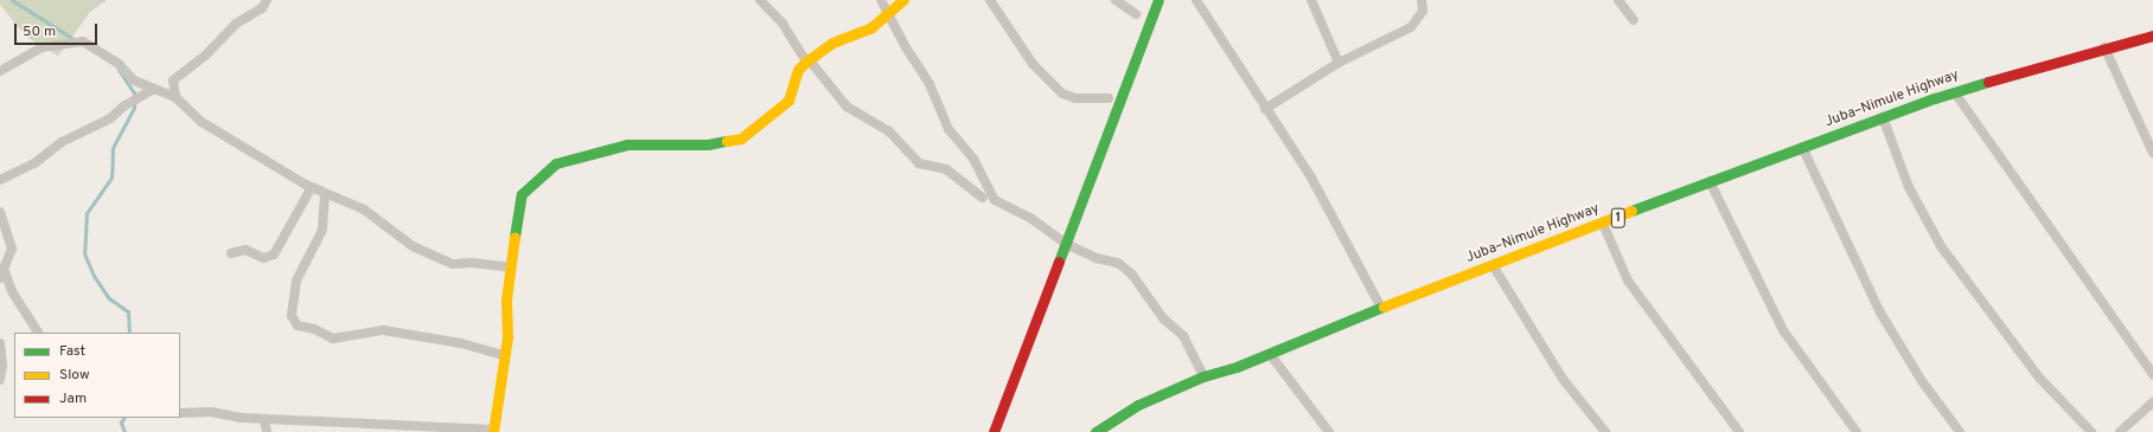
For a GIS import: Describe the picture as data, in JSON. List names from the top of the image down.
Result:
{
  "streets": {
    "main road": ["Juba–Nimule Highway", "1"]
  },
  "legend": ["Fast", "Slow", "Jam"],
  "scale_bar": "50 m"
}
